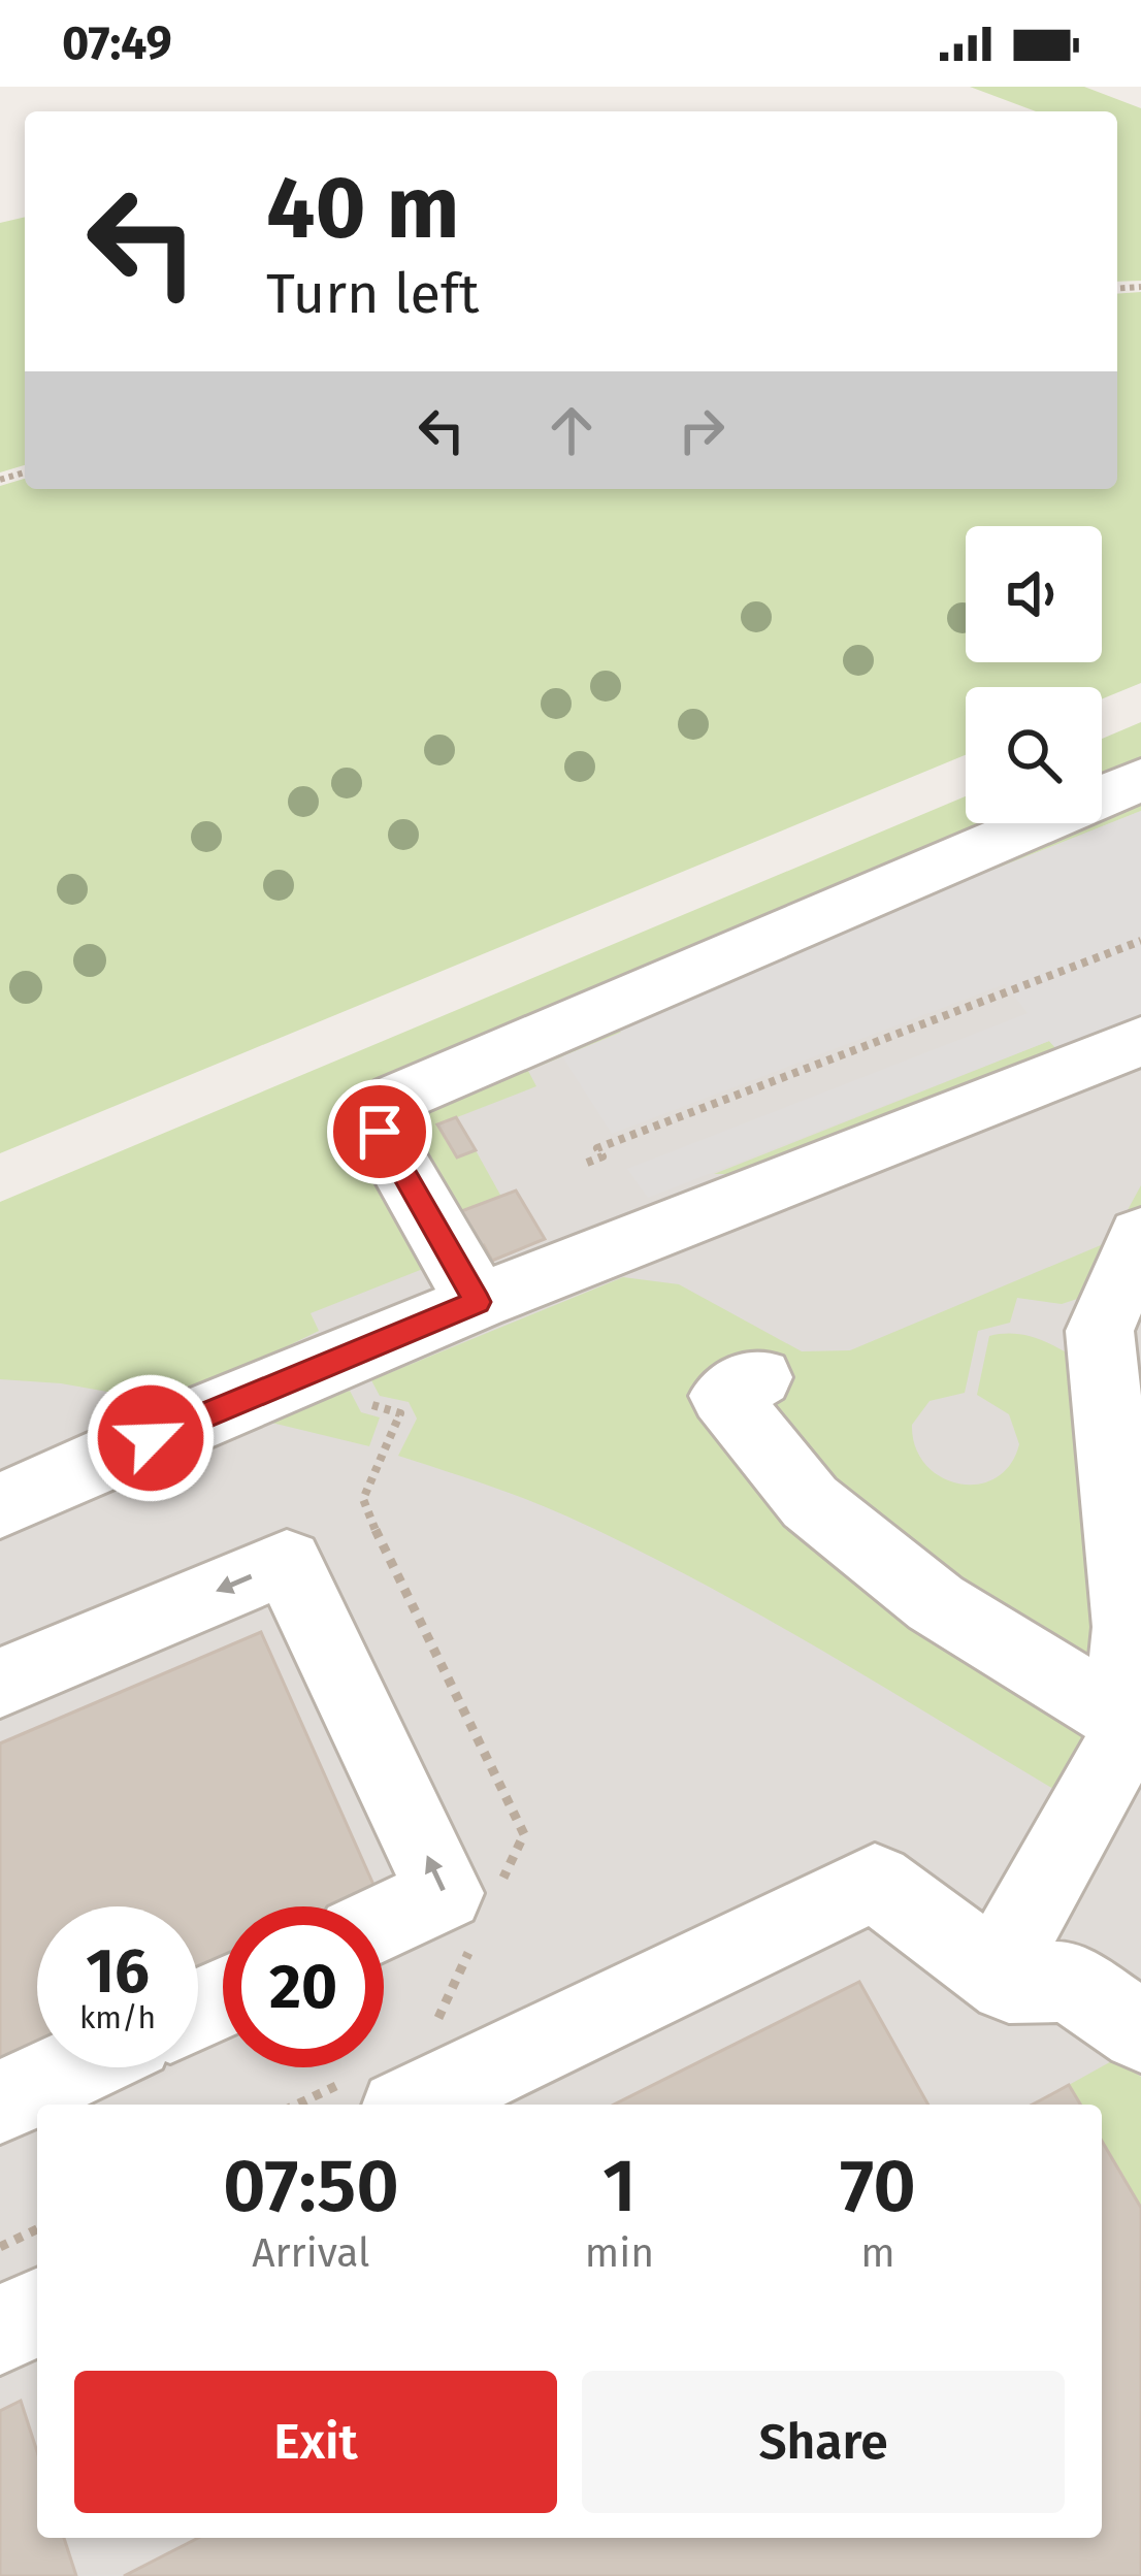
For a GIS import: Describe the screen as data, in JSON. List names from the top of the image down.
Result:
{
  "page": {
    "status": "07:49",
    "turn": ["40 m", "Turn left"],
    "speed": "16 km/h",
    "limit": "20",
    "eta": [
      "07:50",
      "Arrival",
      "1",
      "min",
      "70",
      "m"
    ],
    "buttons": ["Exit", "Share"]
  }
}
